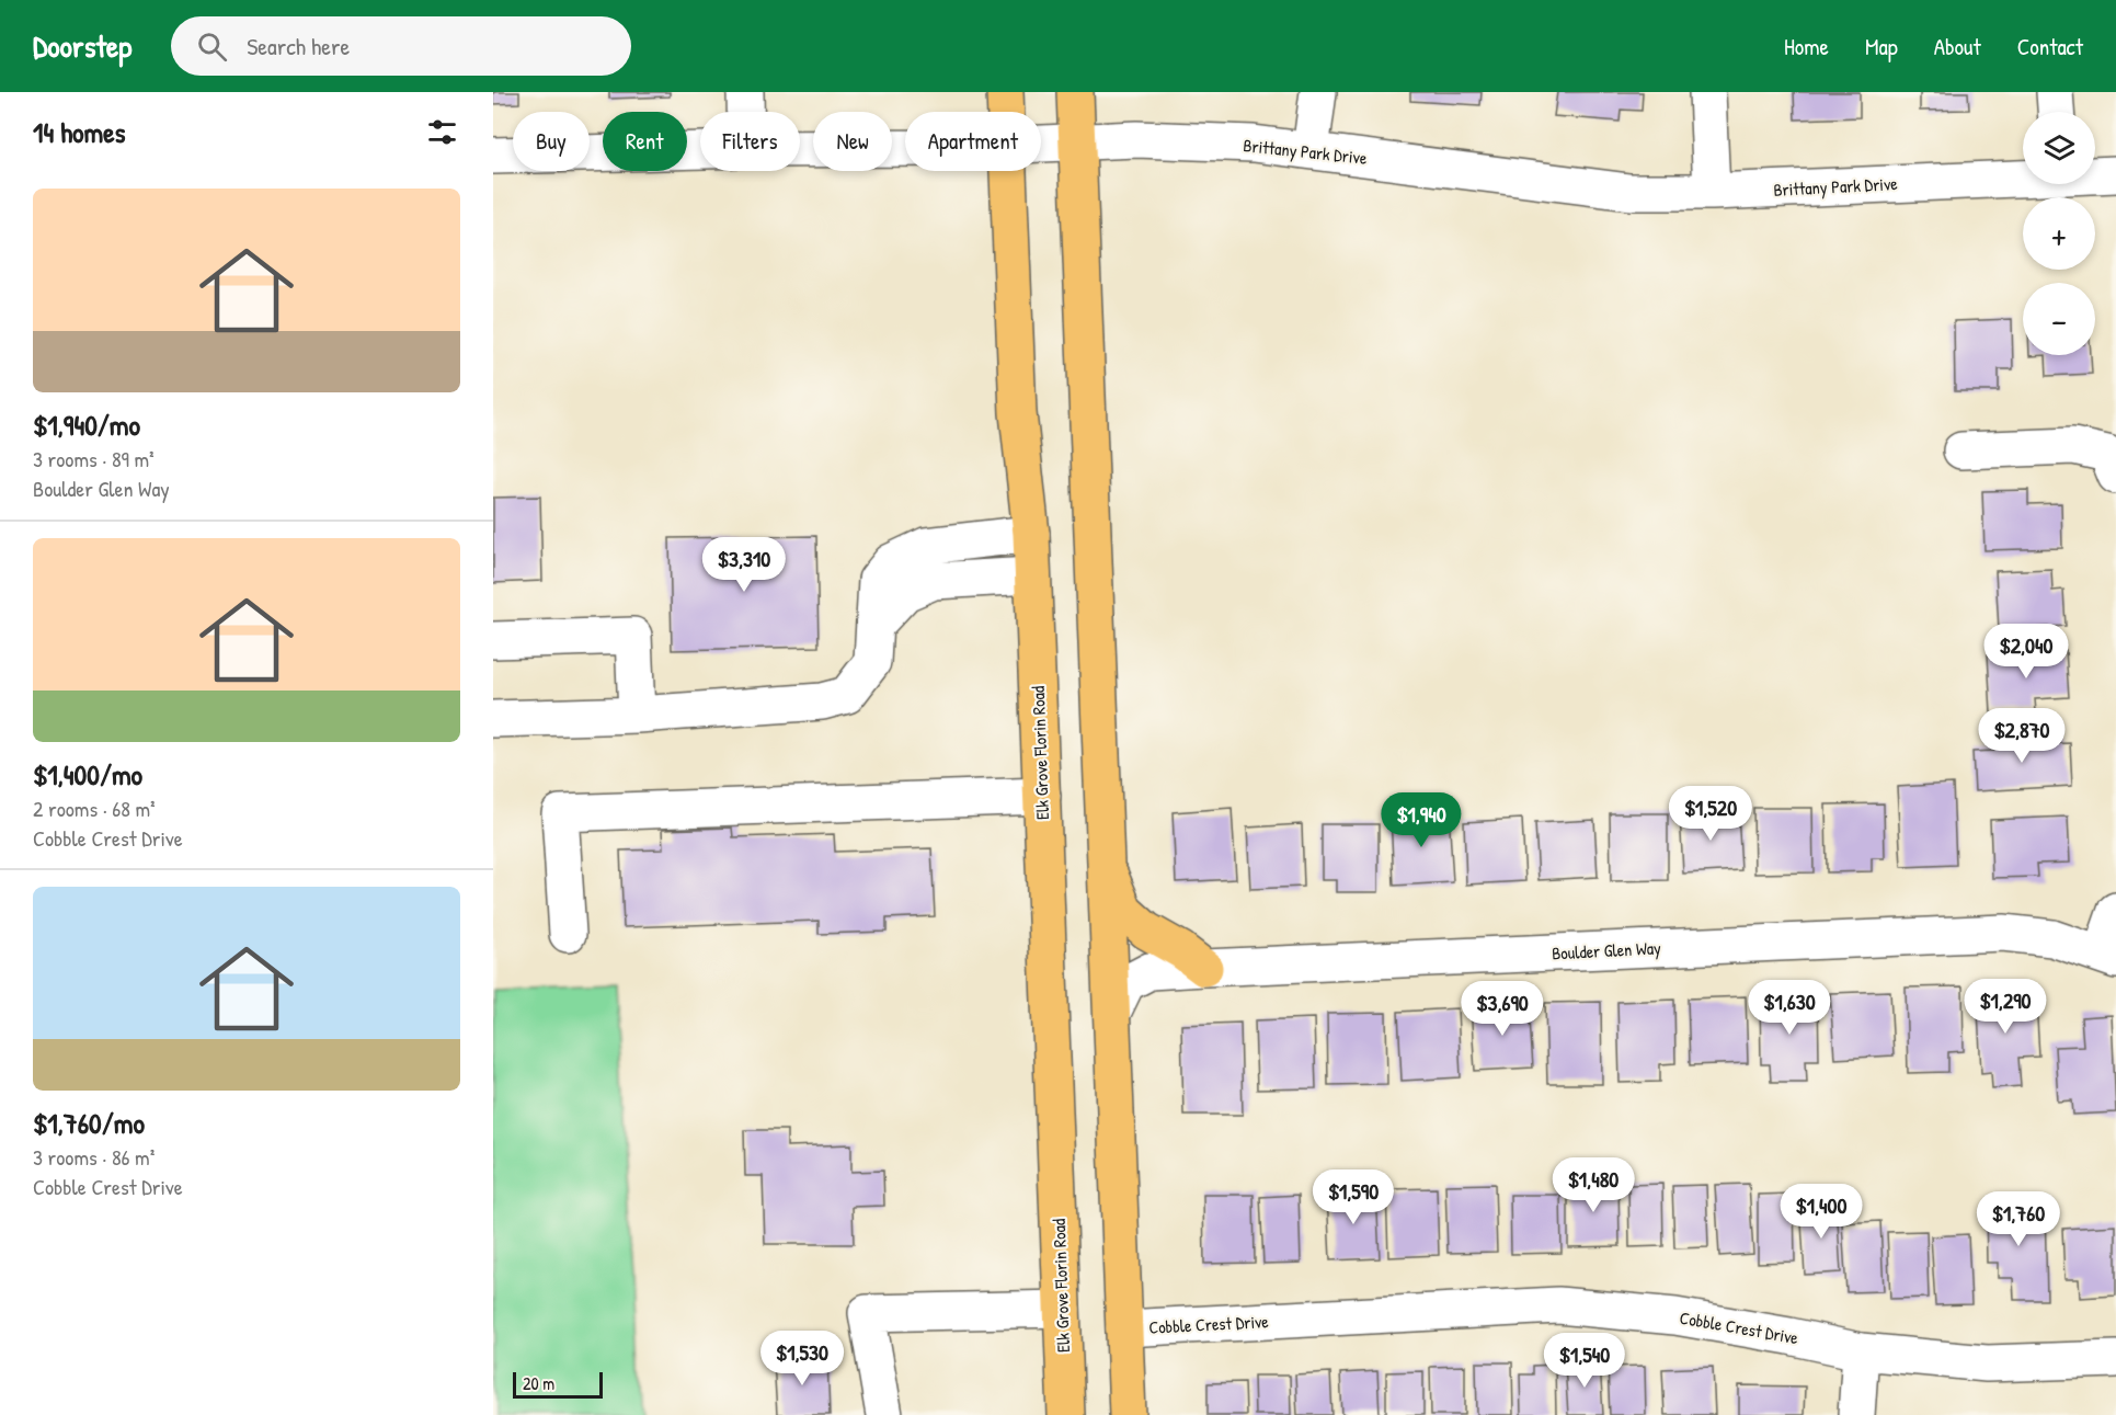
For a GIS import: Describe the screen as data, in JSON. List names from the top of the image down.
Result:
{
  "streets": {
    "main road": ["Elk Grove Florin Road"],
    "street": ["Brittany Park Drive", "Boulder Glen Way", "Cobble Crest Drive"]
  },
  "scale_bar": "20 m",
  "page": {
    "header": "Doorstep",
    "search": "Search here",
    "nav": [
      "Home",
      "Map",
      "About",
      "Contact"
    ],
    "heading": "14 homes",
    "map_buttons": ["+", "−"],
    "chip": [
      "Buy",
      "Rent",
      "Filters",
      "New",
      "Apartment"
    ],
    "list": [
      {
        "name": "$1,940/mo",
        "note": "3 rooms · 89 m² · Boulder Glen Way"
      },
      {
        "name": "$1,400/mo",
        "note": "2 rooms · 68 m² · Cobble Crest Drive"
      },
      {
        "name": "$1,760/mo",
        "note": "3 rooms · 86 m² · Cobble Crest Drive"
      }
    ],
    "price": [
      "$3,310",
      "$2,040",
      "$2,870",
      "$1,520",
      "$1,940",
      "$1,290",
      "$1,630",
      "$3,690",
      "$1,480",
      "$1,590",
      "$1,400",
      "$1,760",
      "$1,530",
      "$1,540"
    ],
    "scale": "20 m"
  }
}
